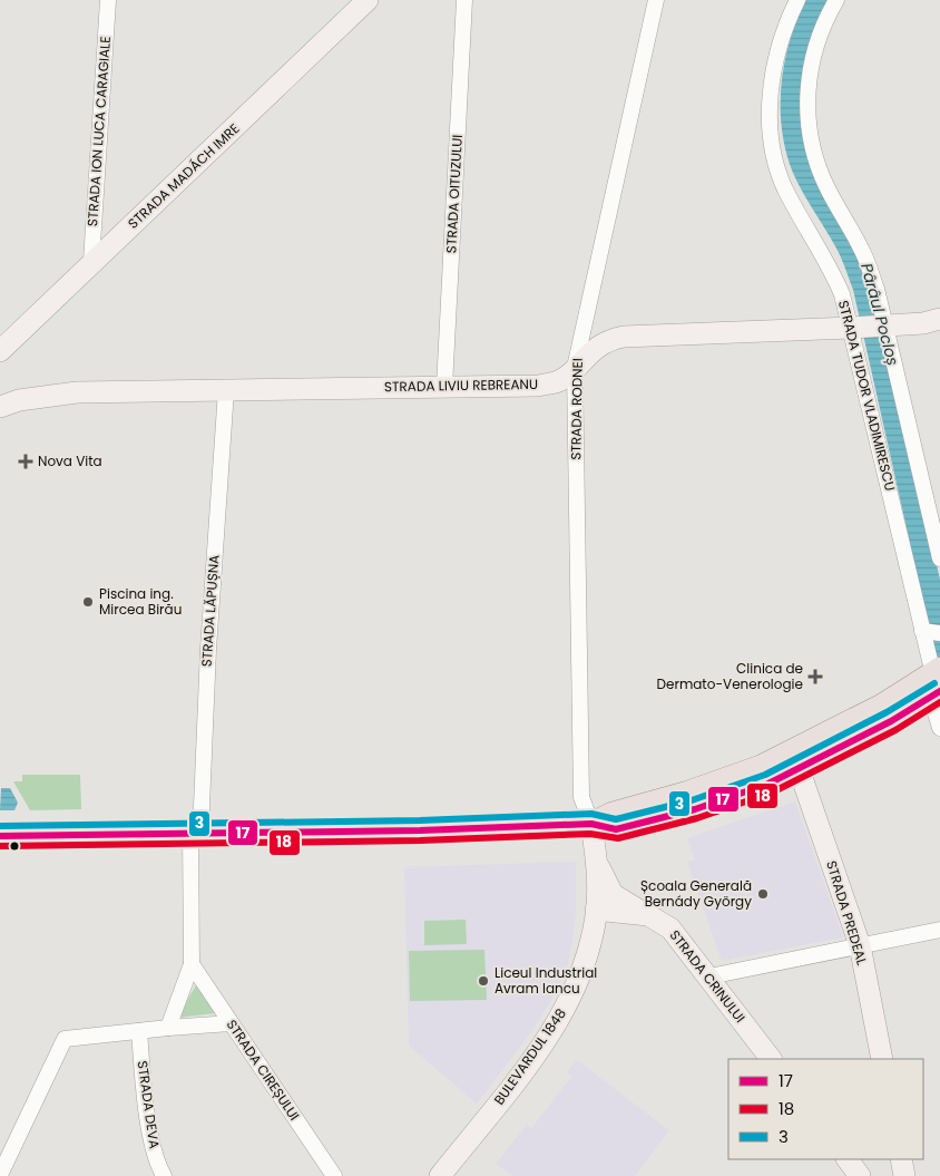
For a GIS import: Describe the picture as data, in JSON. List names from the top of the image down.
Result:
{
  "streets": {
    "street": [
      "STRADA ION LUCA CARAGIALE",
      "STRADA MADÁCH IMRE",
      "STRADA OITUZULUI",
      "STRADA LIVIU REBREANU",
      "STRADA TUDOR VLADIMIRESCU",
      "STRADA RODNEI",
      "STRADA LĂPUȘNA",
      "STRADA PREDEAL",
      "STRADA CRINULUI",
      "BULEVARDUL 1848",
      "STRADA CIREȘULUI",
      "STRADA DEVA"
    ]
  },
  "crossings": [
    ["STRADA ION LUCA CARAGIALE", "STRADA MADÁCH IMRE"],
    ["STRADA OITUZULUI", "STRADA LIVIU REBREANU"],
    ["STRADA LIVIU REBREANU", "STRADA TUDOR VLADIMIRESCU"],
    ["STRADA LIVIU REBREANU", "STRADA RODNEI"],
    ["STRADA LIVIU REBREANU", "STRADA LĂPUȘNA"],
    ["STRADA RODNEI", "BULEVARDUL 1848"],
    ["STRADA LĂPUȘNA", "STRADA CIREȘULUI"],
    ["STRADA CRINULUI", "BULEVARDUL 1848"]
  ],
  "water": ["Pârâul Pocloș"],
  "places": {
    "health": ["Nova Vita", "Clinica de Dermato-Venerologie"],
    "other": ["Piscina ing. Mircea Birău", "Școala Generală Bernády György", "Liceul Industrial Avram Iancu"]
  },
  "lines": ["transit line 3", "transit line 17", "transit line 18"],
  "legend": ["17", "18", "3"]
}
